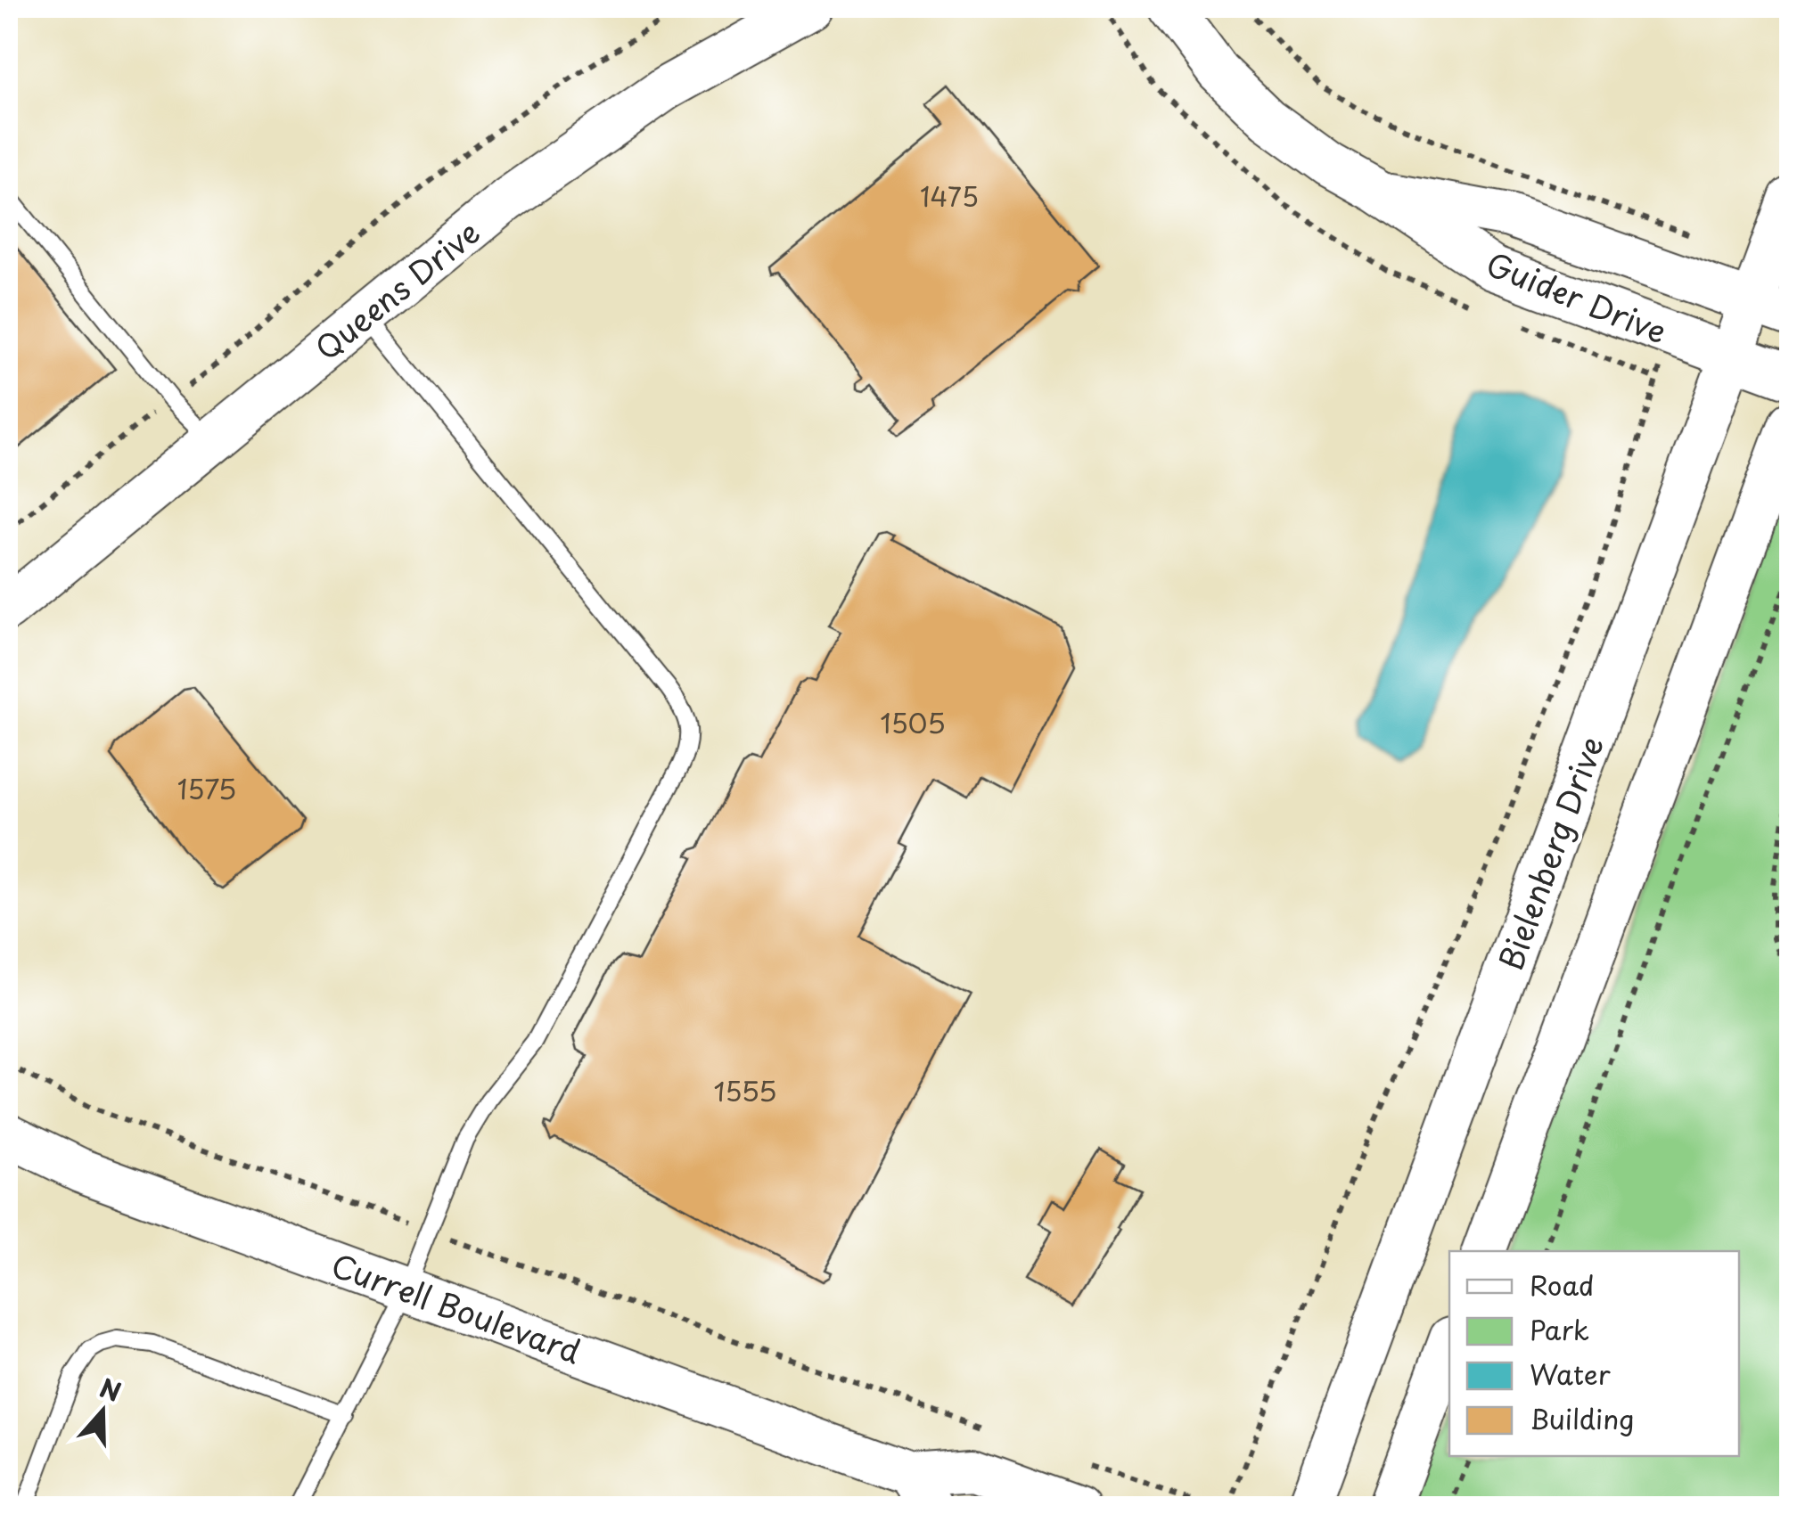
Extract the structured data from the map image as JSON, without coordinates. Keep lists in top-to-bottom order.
{
  "streets": {
    "street": [
      "Queens Drive",
      "Guider Drive",
      "Bielenberg Drive",
      "Currell Boulevard"
    ]
  },
  "crossings": [
    ["Guider Drive", "Bielenberg Drive"]
  ],
  "house_numbers": [
    "1475",
    "1505",
    "1575",
    "1555"
  ],
  "legend": [
    "Road",
    "Park",
    "Water",
    "Building"
  ],
  "north": "top"
}
